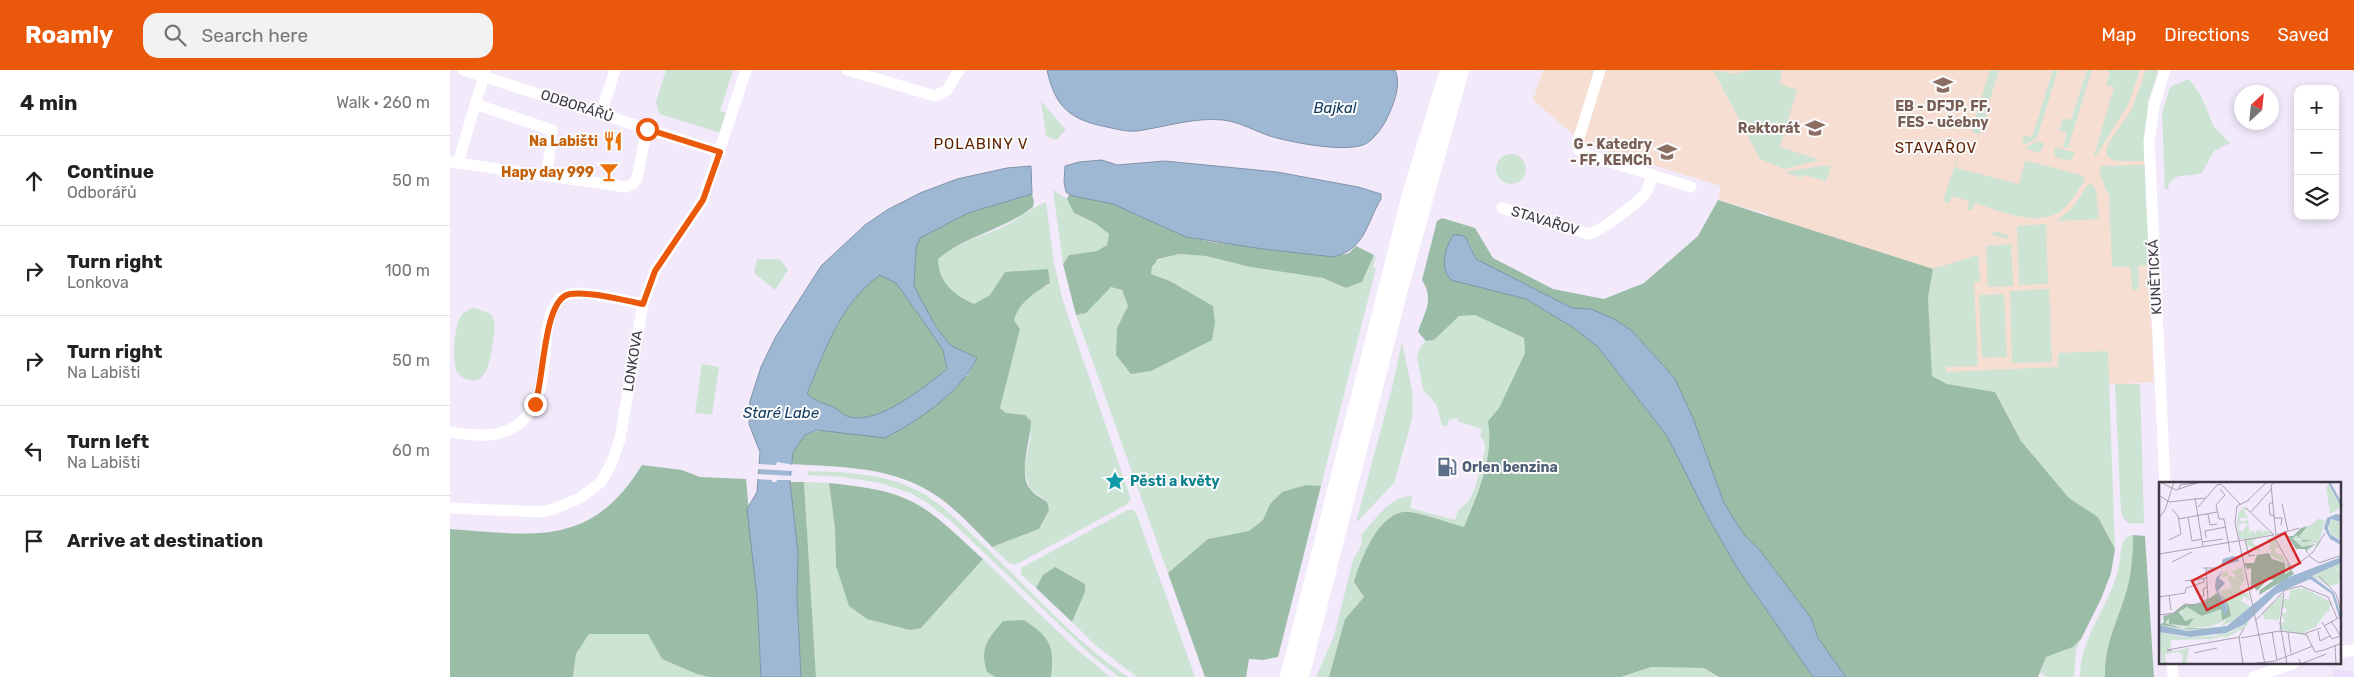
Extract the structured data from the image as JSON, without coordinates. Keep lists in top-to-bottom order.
{
  "streets": {
    "street": [
      "ODBORÁŘŮ",
      "STAVAŘOV",
      "KUNĚTICKÁ",
      "LONKOVA"
    ]
  },
  "crossings": [
    ["ODBORÁŘŮ", "LONKOVA"]
  ],
  "districts": ["POLABINY V", "STAVAŘOV"],
  "water": ["Bajkal", "Staré Labe"],
  "places": {
    "school or university": ["EB - DFJP, FF, FES - učebny", "Rektorát", "G - Katedry - FF, KEMCh"],
    "restaurant": ["Na Labišti"],
    "bar": ["Hapy day 999"],
    "fuel station": ["Orlen benzina"],
    "place": ["Pěsti a květy"]
  },
  "north": "top right",
  "page": {
    "header": "Roamly",
    "search": "Search here",
    "nav": ["Map", "Directions", "Saved"],
    "heading": ["4 min", "Walk · 260 m"],
    "map_buttons": ["+", "−"],
    "list": [
      ["Continue", "Odborářů", "50 m"],
      ["Turn right", "Lonkova", "100 m"],
      ["Turn right", "Na Labišti", "50 m"],
      ["Turn left", "Na Labišti", "60 m"],
      "Arrive at destination"
    ]
  }
}
